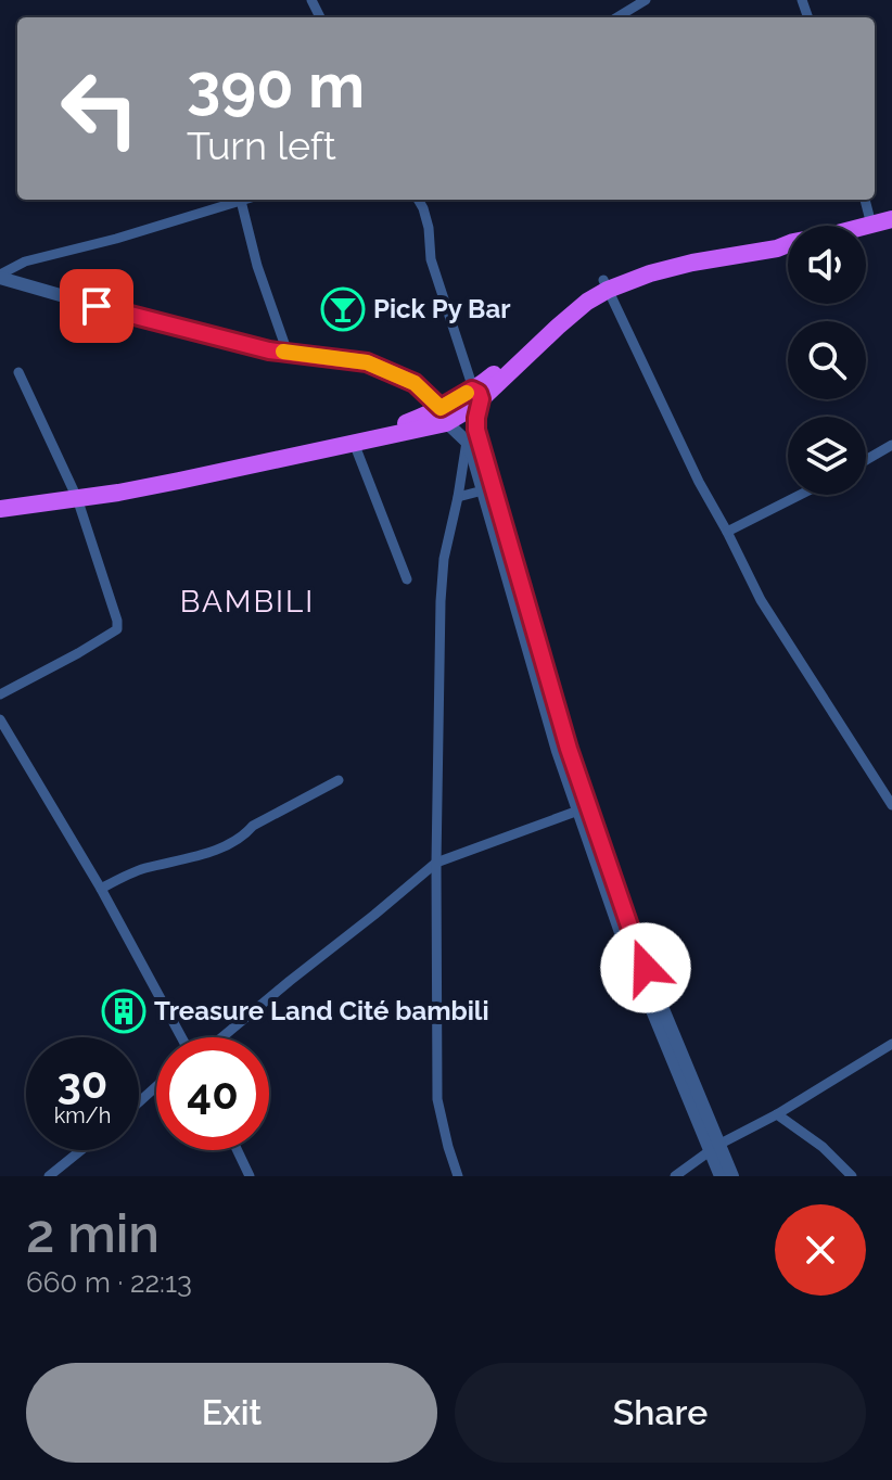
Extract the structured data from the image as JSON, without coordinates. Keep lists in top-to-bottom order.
{
  "districts": ["BAMBILI"],
  "places": {
    "bar": ["Pick Py Bar"],
    "building": ["Treasure Land Cité bambili"]
  },
  "page": {
    "turn": ["390 m", "Turn left"],
    "speed": "30 km/h",
    "limit": "40",
    "heading": ["2 min", "660 m · 22:13"],
    "buttons": ["Exit", "Share"]
  }
}
